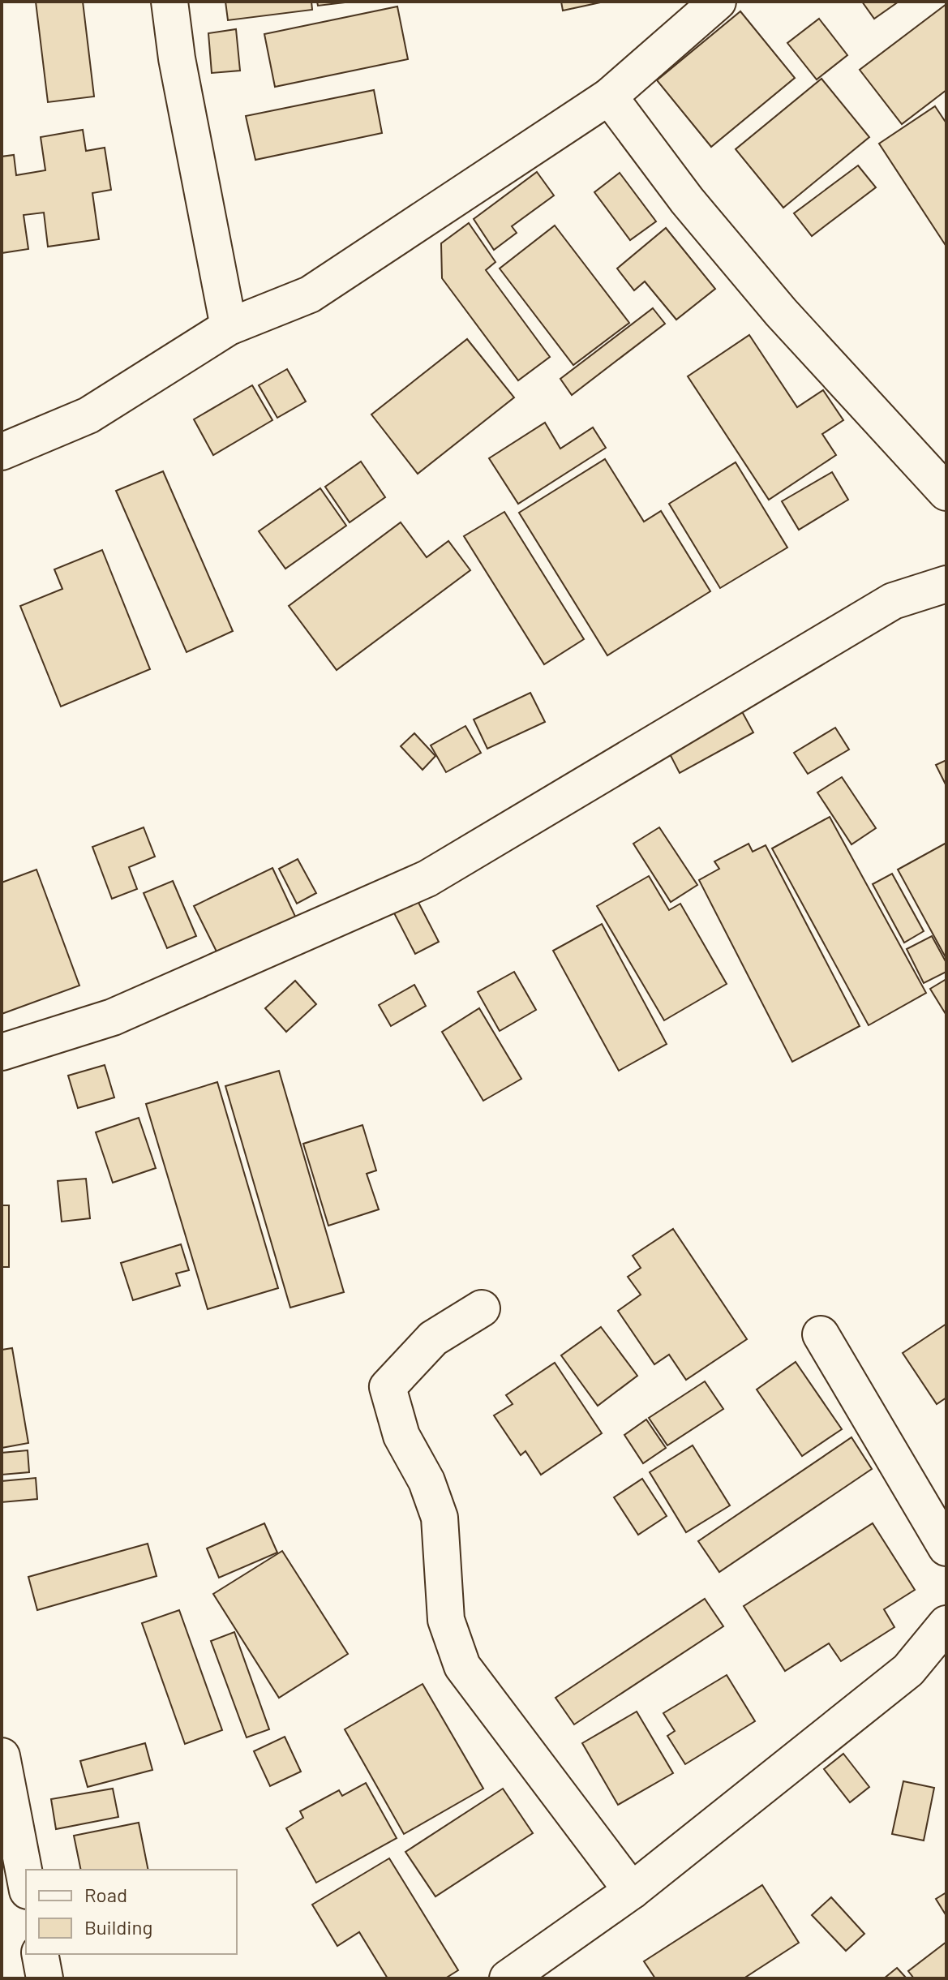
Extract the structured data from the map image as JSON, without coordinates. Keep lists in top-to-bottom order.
{
  "legend": ["Road", "Building"]
}
